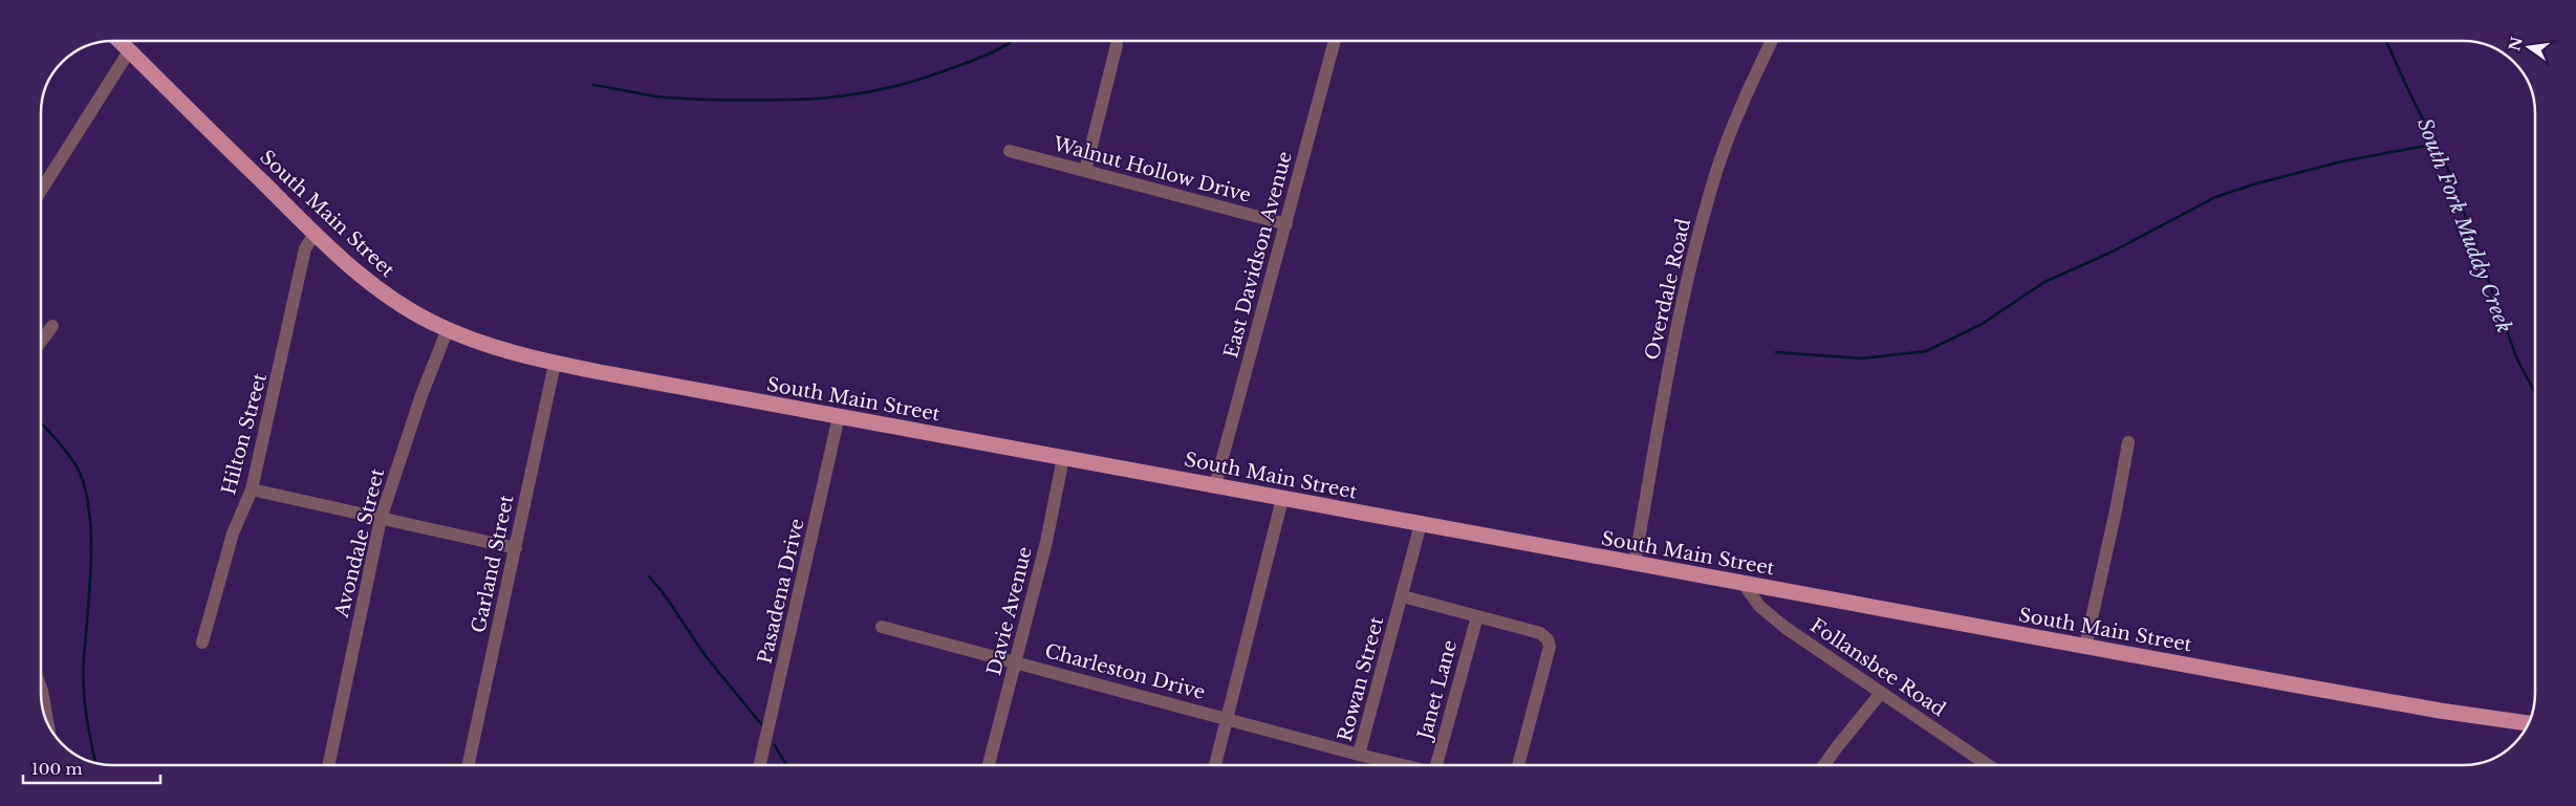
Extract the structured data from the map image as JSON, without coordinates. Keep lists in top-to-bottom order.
{
  "streets": {
    "main road": ["South Main Street"],
    "street": [
      "Walnut Hollow Drive",
      "East Davidson Avenue",
      "Overdale Road",
      "Hilton Street",
      "Avondale Street",
      "Garland Street",
      "Pasadena Drive",
      "Davie Avenue",
      "Follansbee Road",
      "Charleston Drive",
      "Rowan Street",
      "Janet Lane"
    ]
  },
  "crossings": [
    ["Walnut Hollow Drive", "East Davidson Avenue"],
    ["South Main Street", "East Davidson Avenue"],
    ["South Main Street", "Overdale Road"],
    ["South Main Street", "Hilton Street"],
    ["South Main Street", "Avondale Street"],
    ["South Main Street", "Garland Street"],
    ["South Main Street", "Pasadena Drive"],
    ["South Main Street", "Davie Avenue"],
    ["South Main Street", "Follansbee Road"],
    ["South Main Street", "Rowan Street"],
    ["Davie Avenue", "Charleston Drive"],
    ["Charleston Drive", "Rowan Street"]
  ],
  "water": ["South Fork Muddy Creek"],
  "scale_bar": "100 m",
  "north": "left"
}
